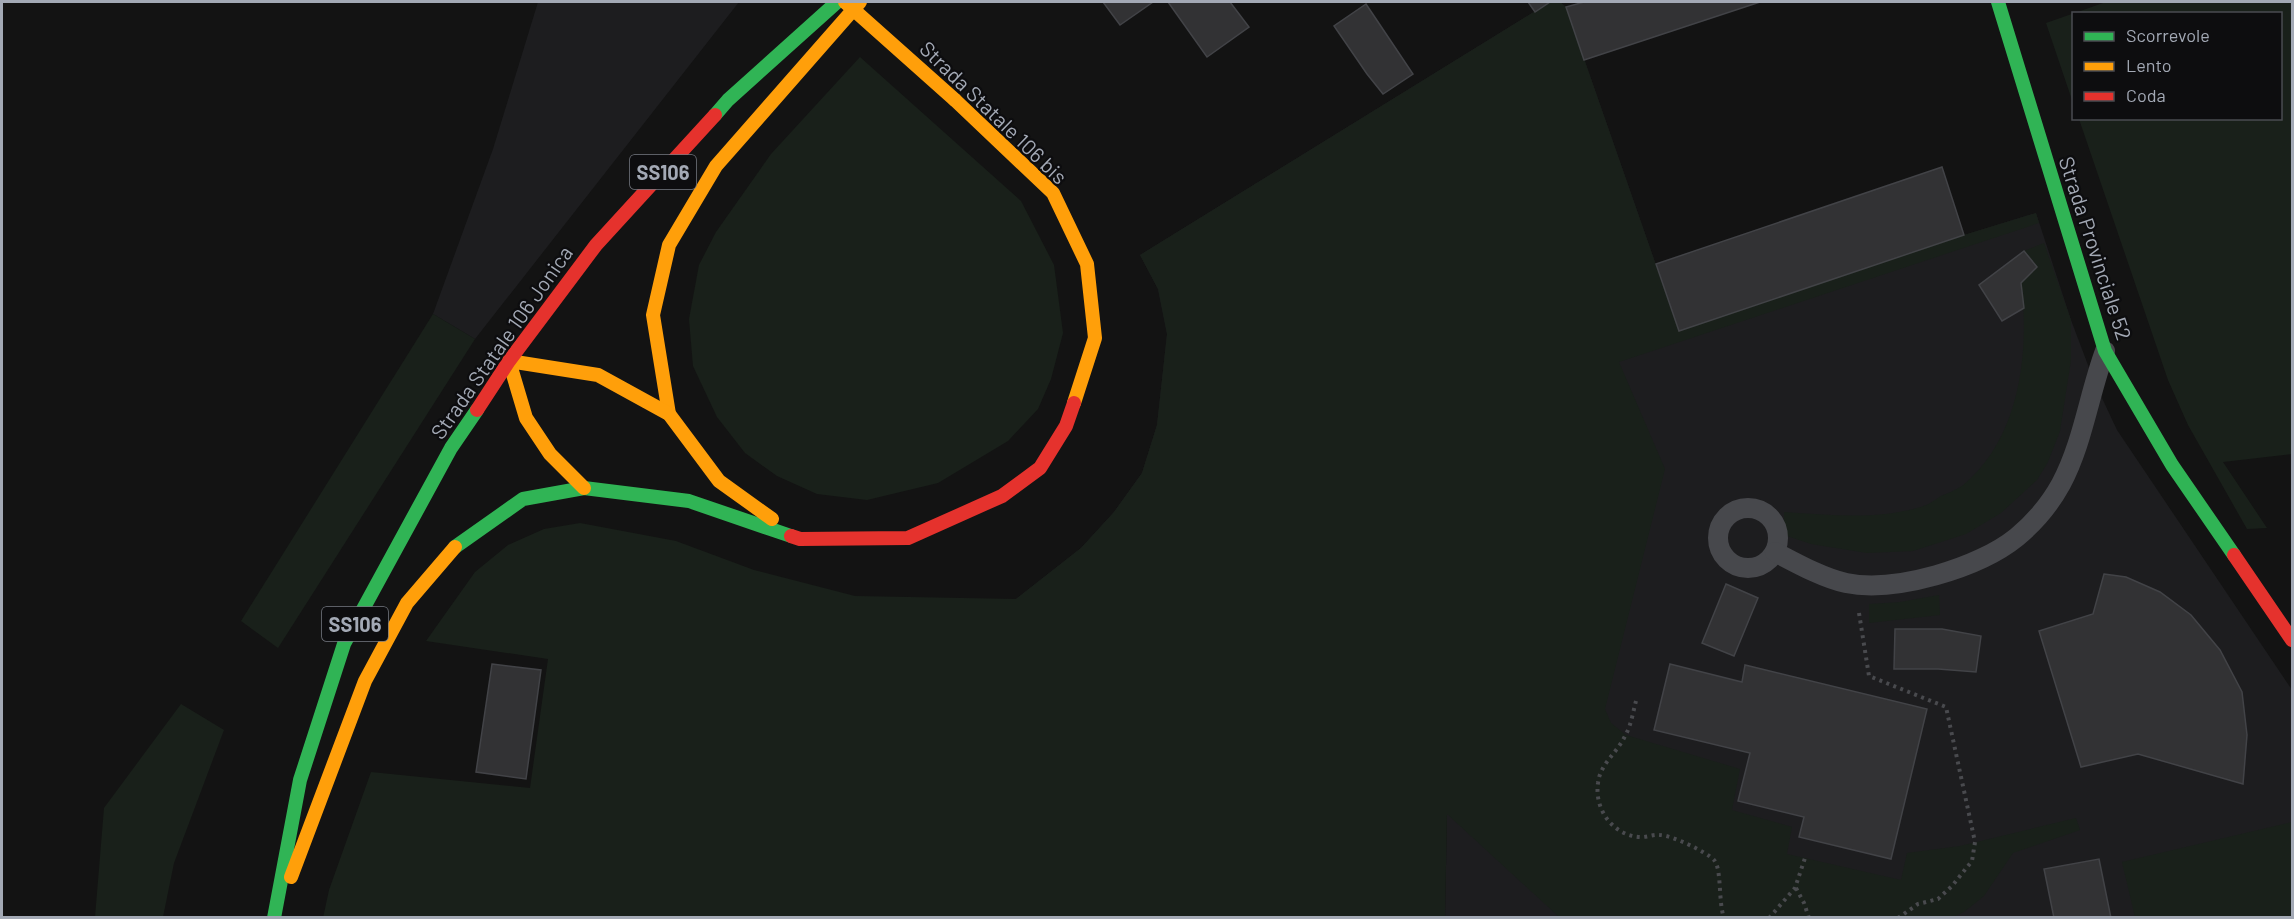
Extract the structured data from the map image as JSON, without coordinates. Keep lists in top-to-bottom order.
{
  "streets": {
    "main road": [
      "Strada Statale 106 bis",
      "SS106",
      "Strada Provinciale 52",
      "Strada Statale 106 Jonica"
    ]
  },
  "crossings": [
    ["Strada Statale 106 bis", "Strada Statale 106 Jonica"]
  ],
  "legend": ["Scorrevole", "Lento", "Coda"]
}
